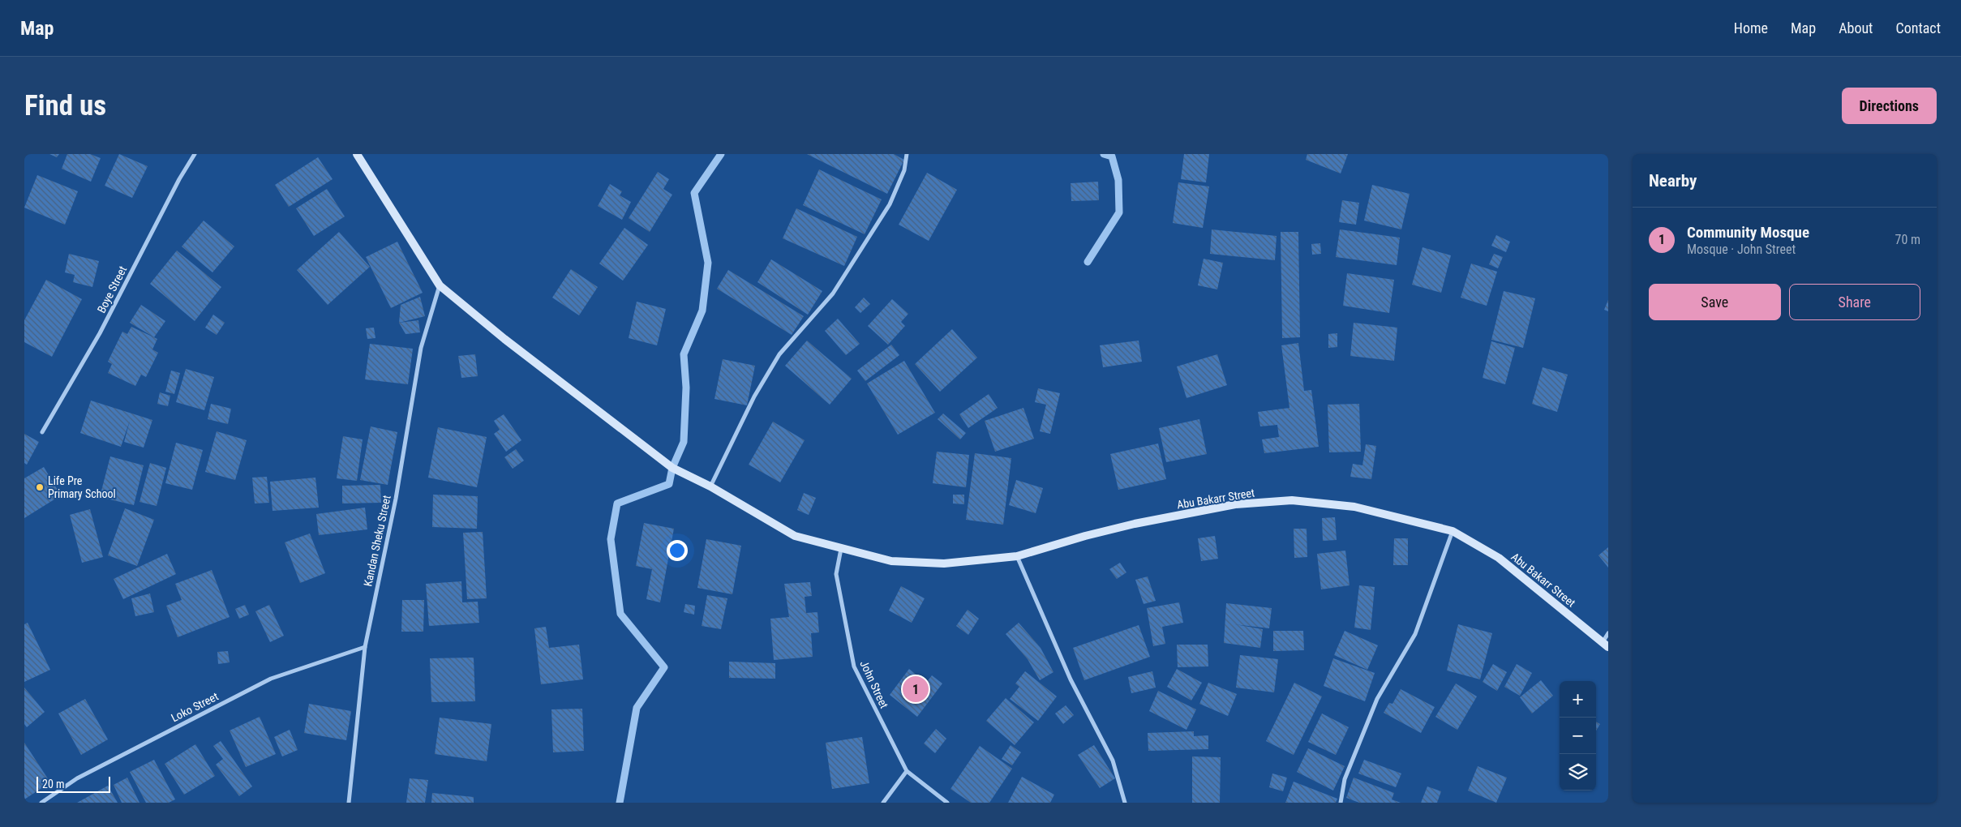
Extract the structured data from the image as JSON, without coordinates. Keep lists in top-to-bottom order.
{
  "streets": {
    "street": [
      "Boye Street",
      "Abu Bakarr Street",
      "Kandan Sheku Street",
      "John Street",
      "Loko Street"
    ]
  },
  "crossings": [
    ["Abu Bakarr Street", "Kandan Sheku Street"],
    ["Abu Bakarr Street", "John Street"],
    ["Kandan Sheku Street", "Loko Street"]
  ],
  "places": ["Life Pre Primary School"],
  "scale_bar": "20 m",
  "page": {
    "header": "Map",
    "nav": [
      "Home",
      "Map",
      "About",
      "Contact"
    ],
    "buttons": [
      "Directions",
      ["Save", "Share"]
    ],
    "title": "Find us",
    "heading": "Nearby",
    "list": [
      {
        "mark": "1",
        "name": "Community Mosque",
        "note": "Mosque · John Street",
        "value": "70 m"
      }
    ],
    "pins": "1",
    "map_buttons": ["+", "−"],
    "scale": "20 m"
  }
}
